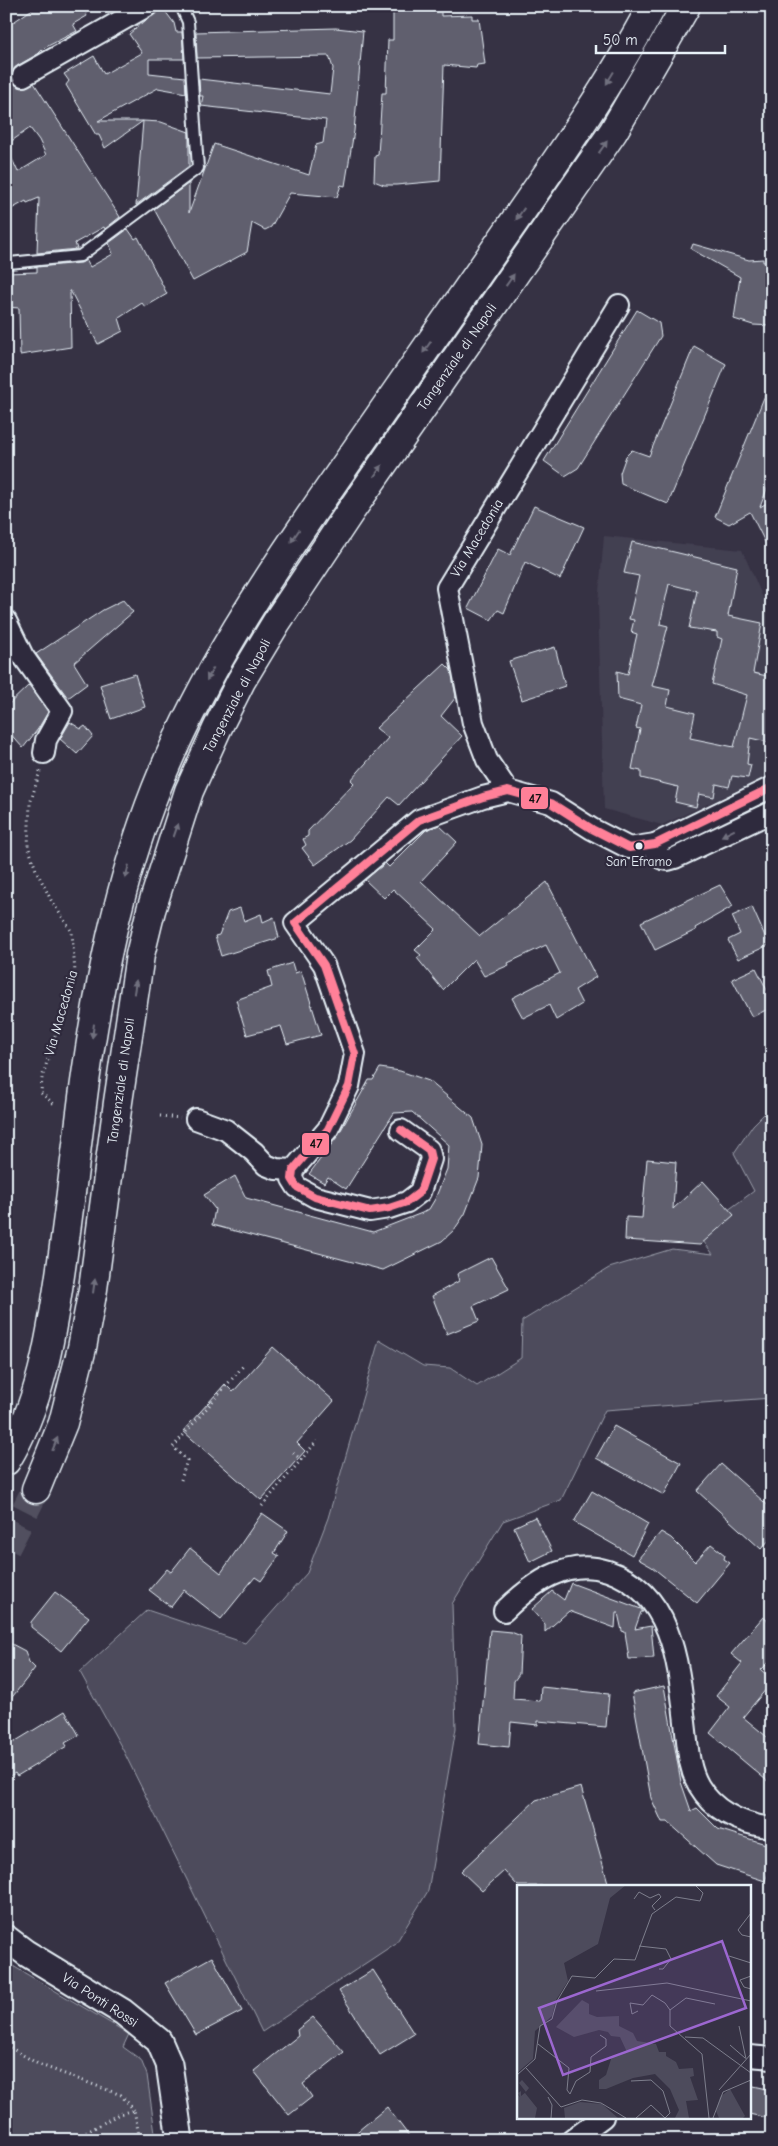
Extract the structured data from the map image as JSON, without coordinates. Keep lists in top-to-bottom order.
{
  "streets": {
    "highway": ["Tangenziale di Napoli"],
    "street": ["Via Macedonia", "Via Ponti Rossi"]
  },
  "places": ["San Eframo"],
  "lines": ["transit line 47"],
  "scale_bar": "50 m"
}
